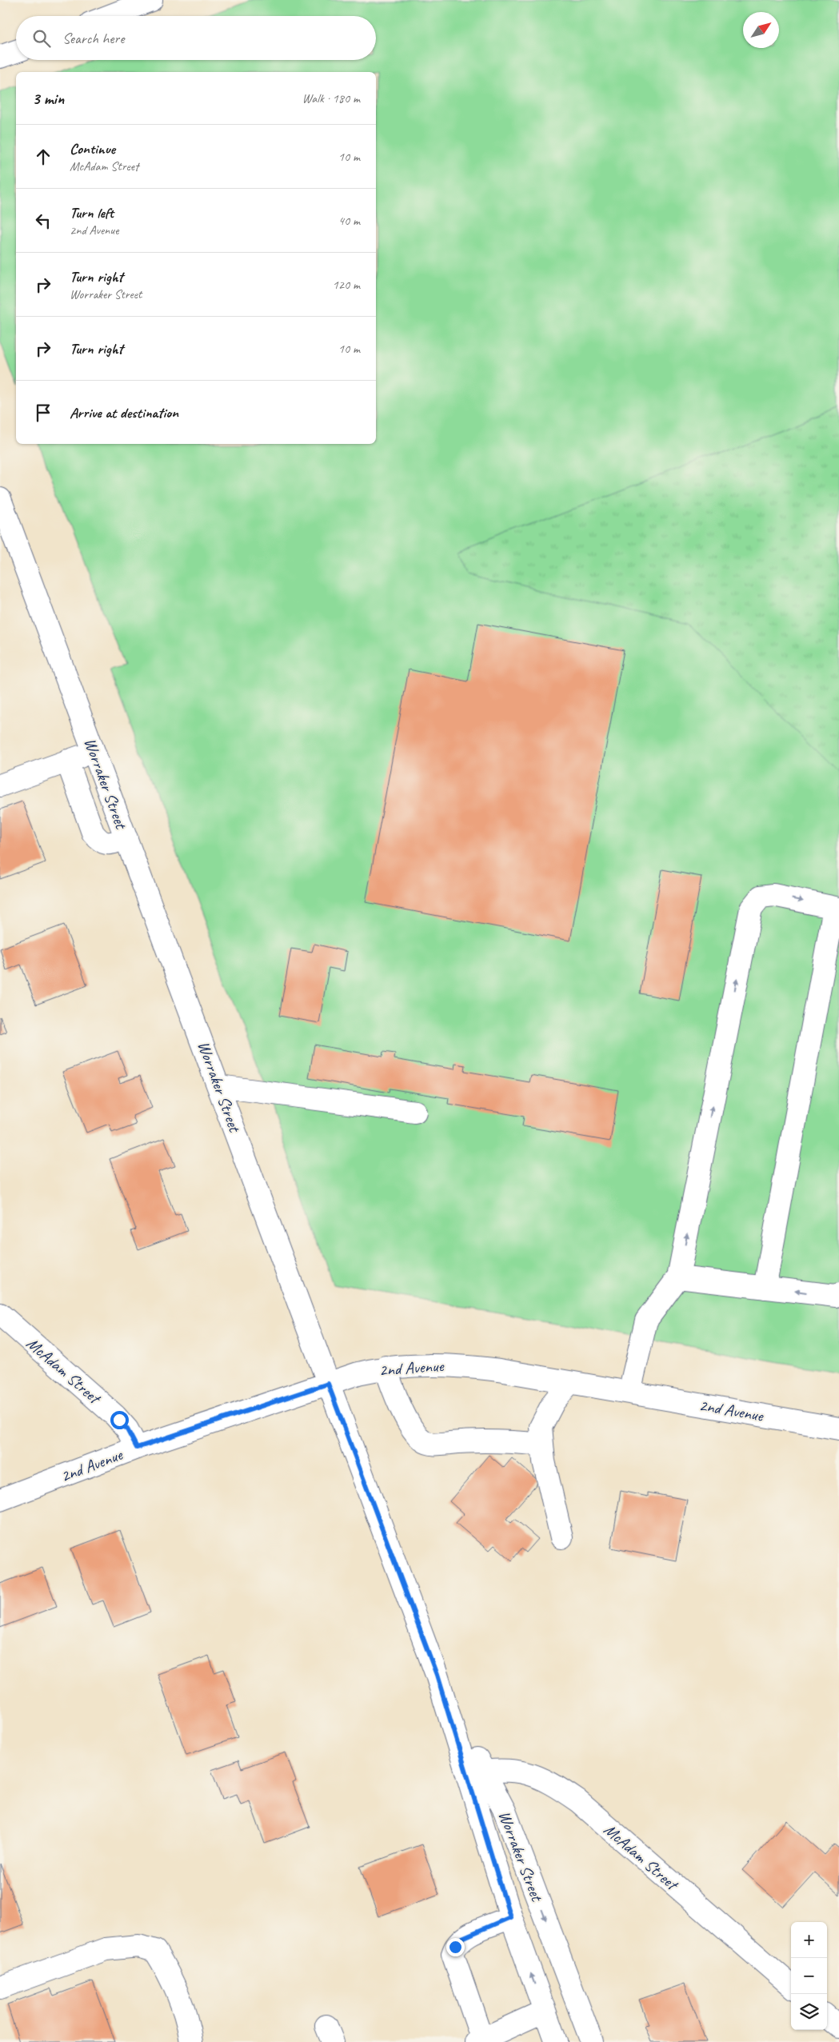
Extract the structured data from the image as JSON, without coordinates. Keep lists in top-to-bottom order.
{
  "streets": {
    "street": ["Worraker Street", "2nd Avenue", "McAdam Street"]
  },
  "crossings": [
    ["Worraker Street", "2nd Avenue"],
    ["Worraker Street", "McAdam Street"],
    ["2nd Avenue", "McAdam Street"]
  ],
  "north": "top right",
  "page": {
    "search": "Search here",
    "heading": ["3 min", "Walk · 180 m"],
    "list": [
      ["Continue", "McAdam Street", "10 m"],
      ["Turn left", "2nd Avenue", "40 m"],
      ["Turn right", "Worraker Street", "120 m"],
      ["Turn right", "10 m"],
      "Arrive at destination"
    ],
    "map_buttons": ["+", "−"]
  }
}
